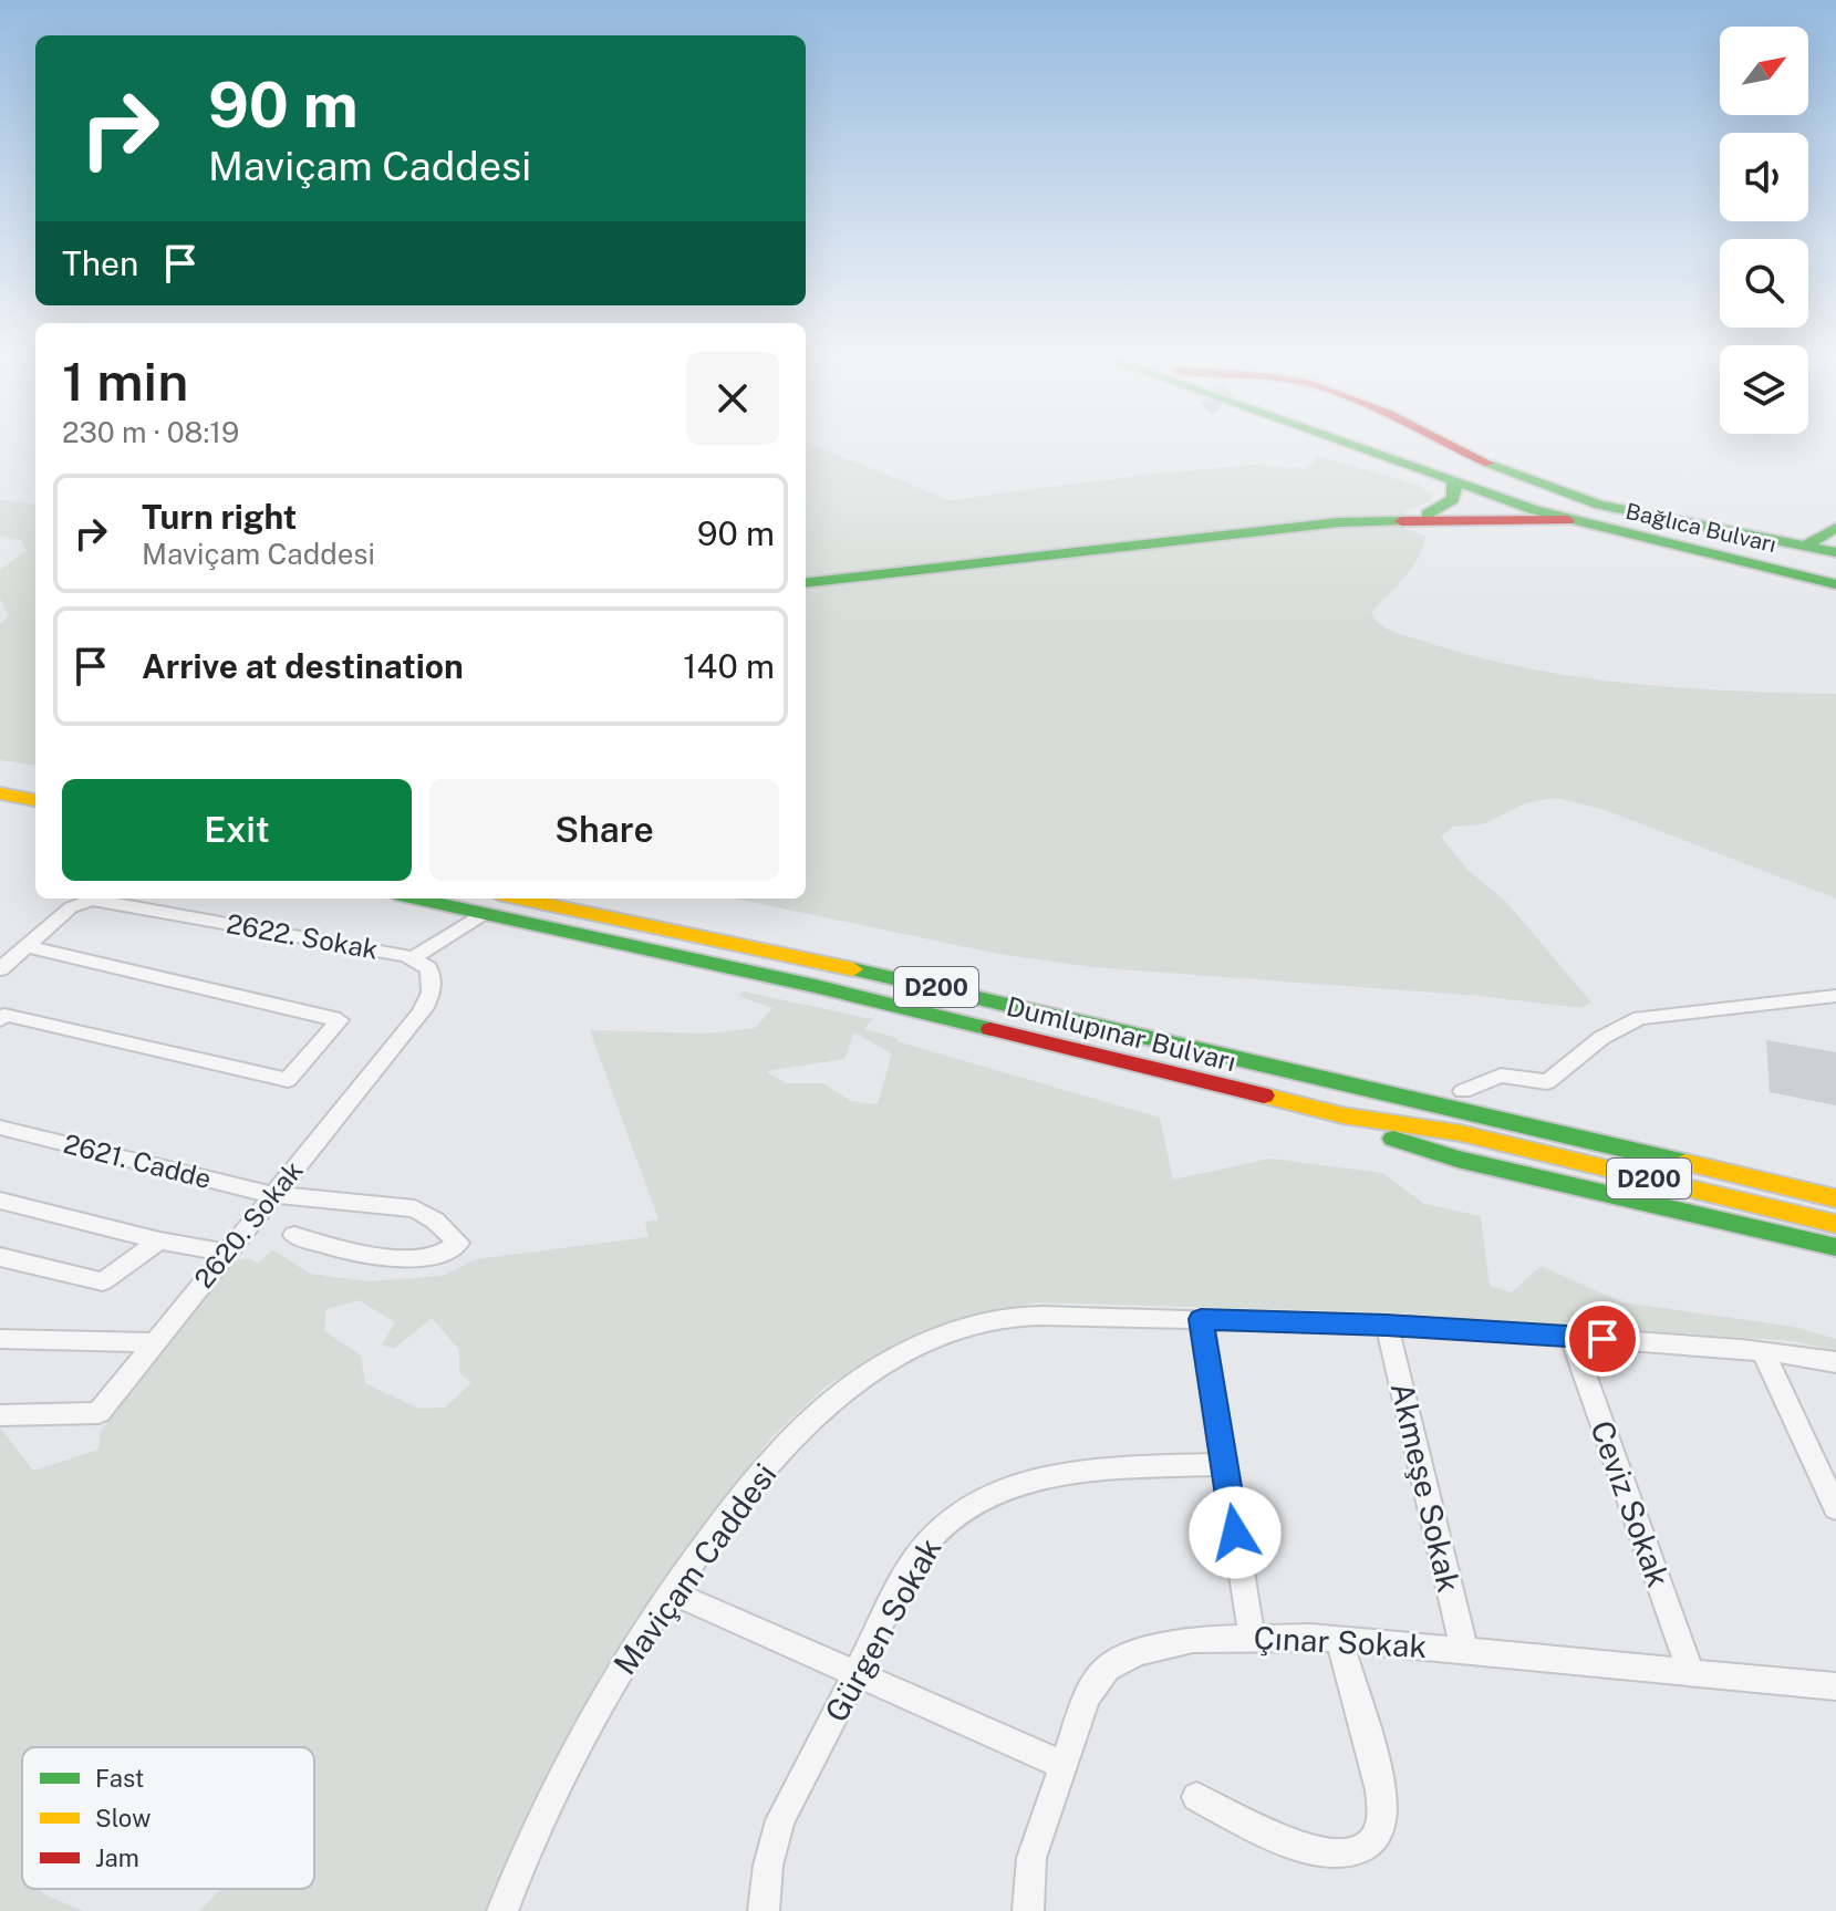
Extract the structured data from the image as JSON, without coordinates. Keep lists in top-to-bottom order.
{
  "streets": {
    "main road": ["Bağlıca Bulvarı", "D200", "Dumlupınar Bulvarı"],
    "street": [
      "2622. Sokak",
      "2621. Cadde",
      "2620. Sokak",
      "Akmeşe Sokak",
      "Ceviz Sokak",
      "Maviçam Caddesi",
      "Gürgen Sokak",
      "Çınar Sokak"
    ]
  },
  "crossings": [
    ["2622. Sokak", "2620. Sokak"],
    ["2621. Cadde", "2620. Sokak"],
    ["Akmeşe Sokak", "Maviçam Caddesi"],
    ["Akmeşe Sokak", "Çınar Sokak"],
    ["Ceviz Sokak", "Maviçam Caddesi"],
    ["Ceviz Sokak", "Çınar Sokak"]
  ],
  "legend": ["Fast", "Slow", "Jam"],
  "north": "top right",
  "page": {
    "turn": ["90 m", "Maviçam Caddesi"],
    "then": "Then",
    "heading": ["1 min", "230 m · 08:19"],
    "list": [
      {
        "name": "Turn right",
        "note": "Maviçam Caddesi",
        "value": "90 m"
      },
      {
        "name": "Arrive at destination",
        "value": "140 m"
      }
    ],
    "buttons": ["Exit", "Share"]
  }
}
